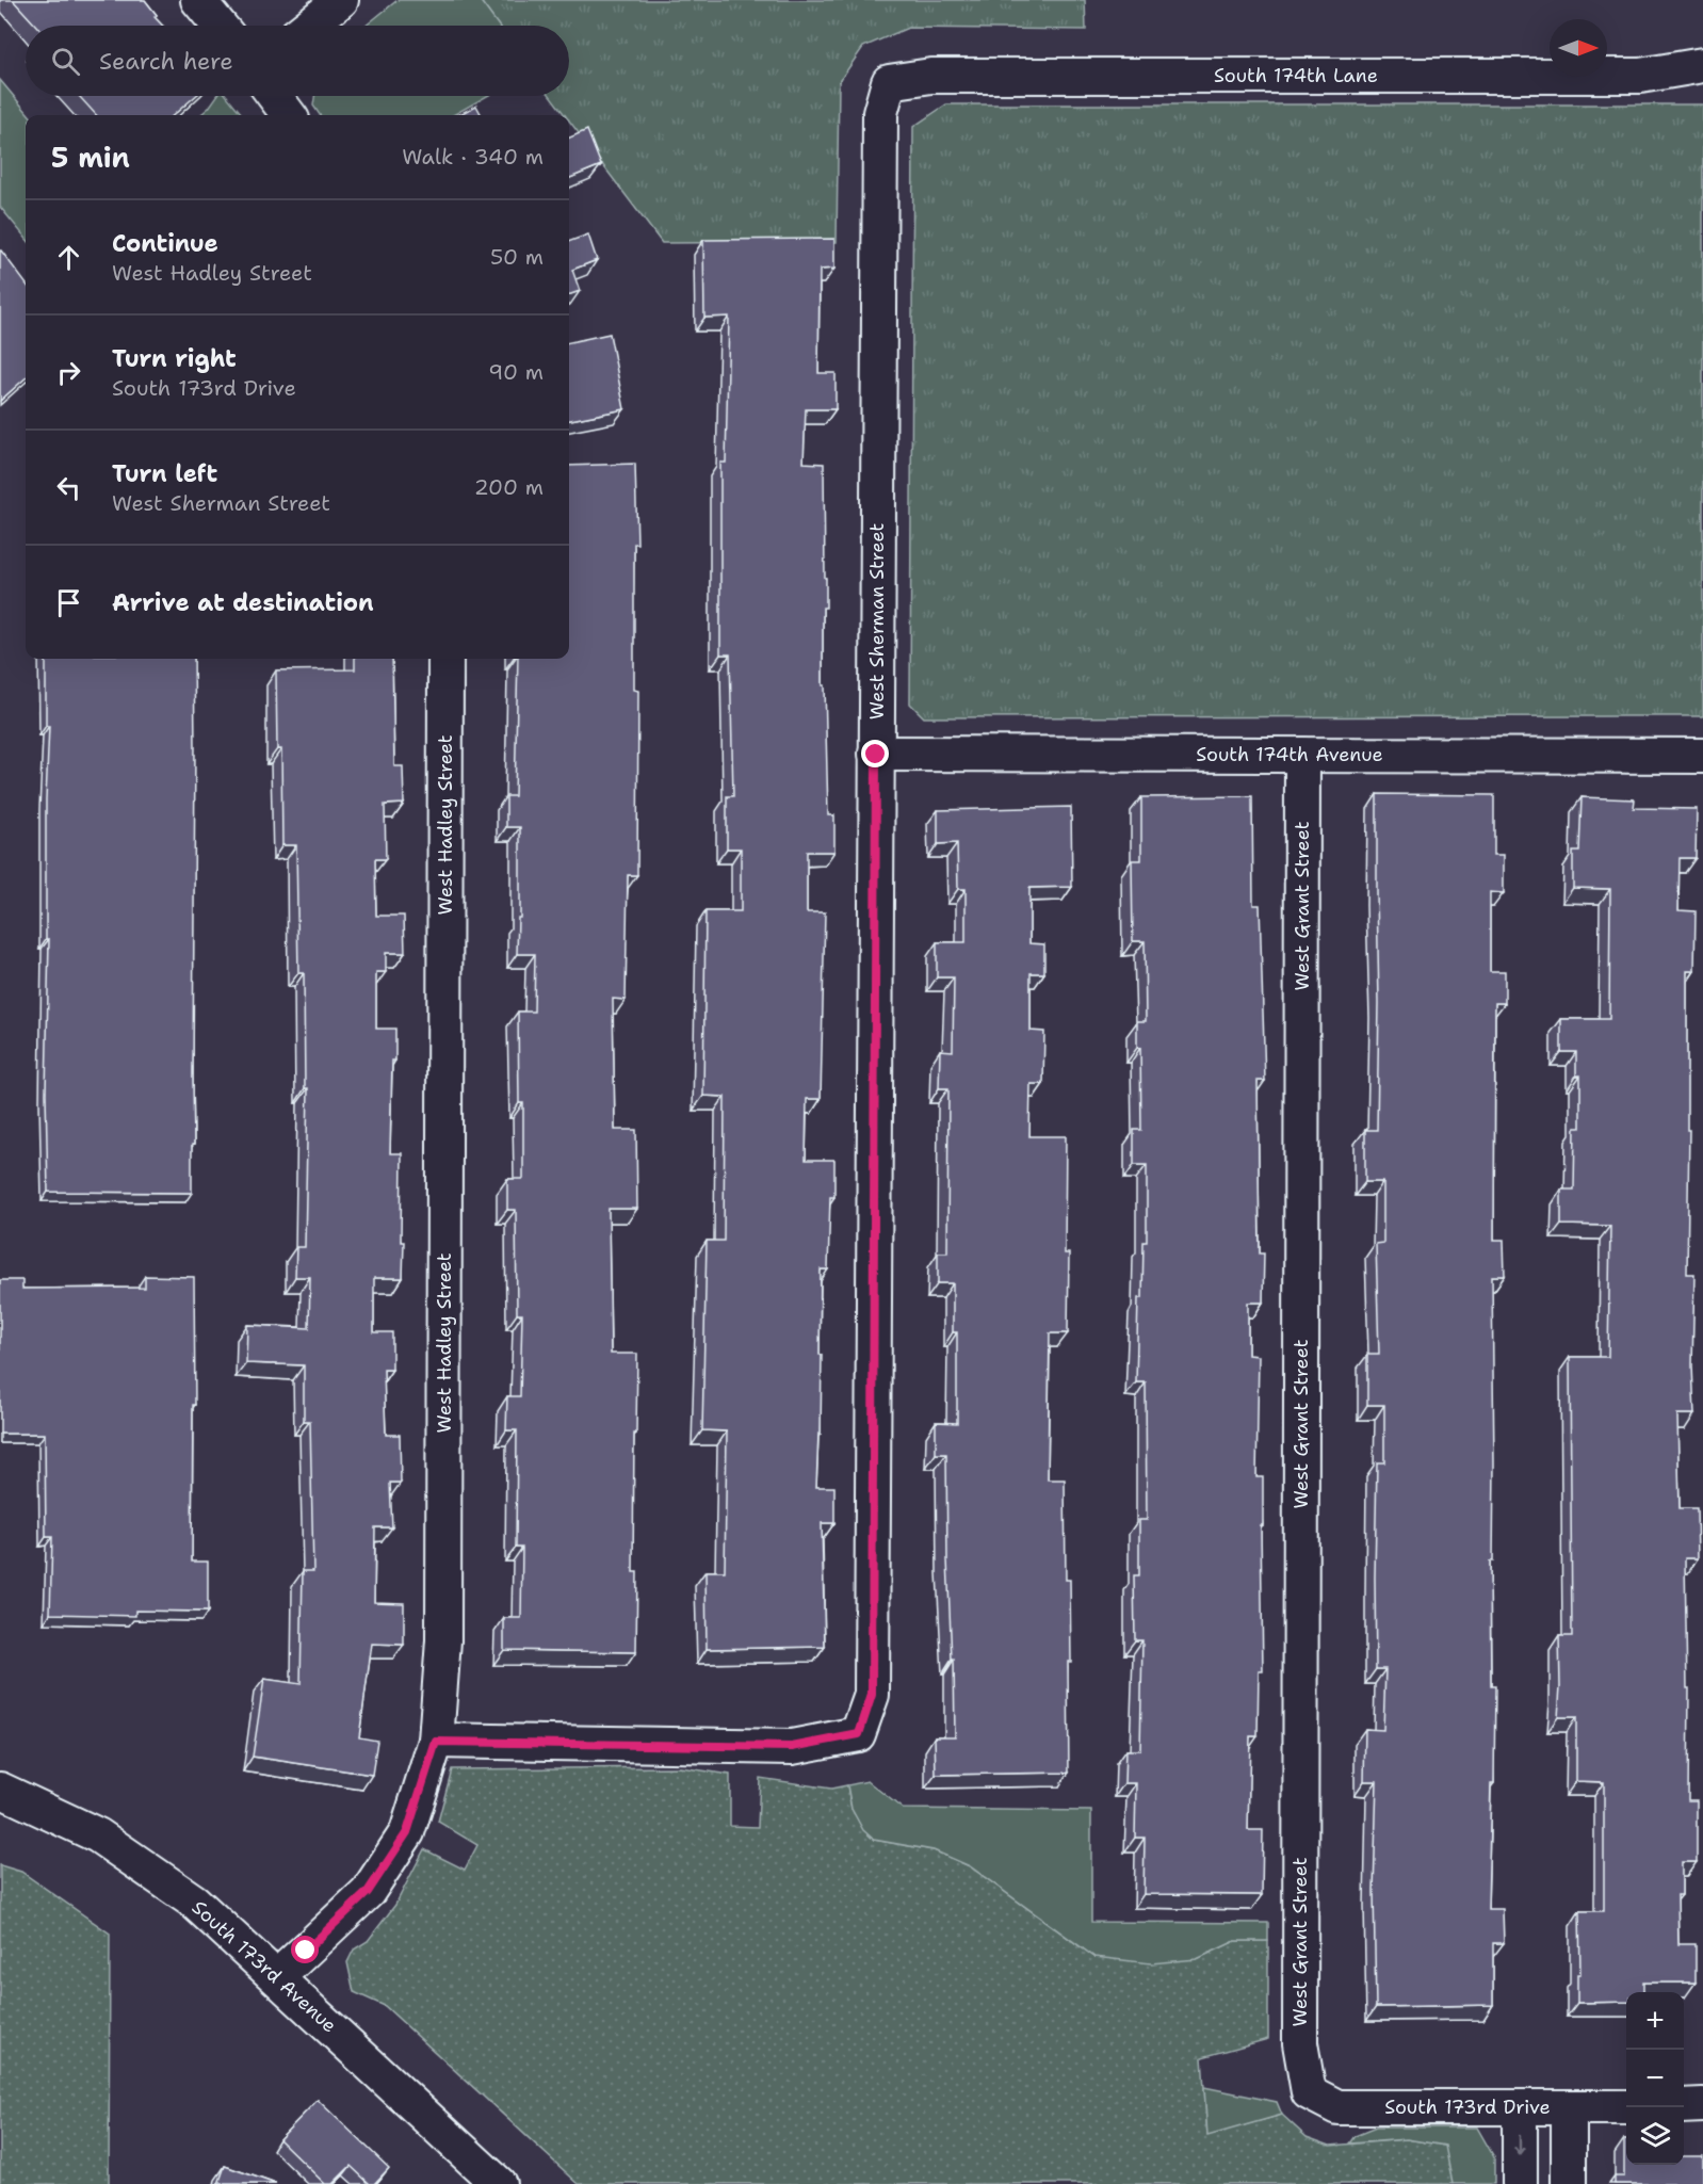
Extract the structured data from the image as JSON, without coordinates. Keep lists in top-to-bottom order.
{
  "streets": {
    "street": [
      "South 174th Lane",
      "West Sherman Street",
      "South 174th Avenue",
      "West Hadley Street",
      "West Grant Street",
      "South 173rd Avenue",
      "South 173rd Drive"
    ]
  },
  "crossings": [
    ["South 174th Lane", "West Sherman Street"],
    ["West Sherman Street", "South 174th Avenue"],
    ["West Sherman Street", "West Hadley Street"],
    ["South 174th Avenue", "West Grant Street"],
    ["West Hadley Street", "South 173rd Avenue"],
    ["West Grant Street", "South 173rd Drive"]
  ],
  "north": "right",
  "page": {
    "search": "Search here",
    "heading": ["5 min", "Walk · 340 m"],
    "list": [
      ["Continue", "West Hadley Street", "50 m"],
      ["Turn right", "South 173rd Drive", "90 m"],
      ["Turn left", "West Sherman Street", "200 m"],
      "Arrive at destination"
    ],
    "map_buttons": ["+", "−"]
  }
}
